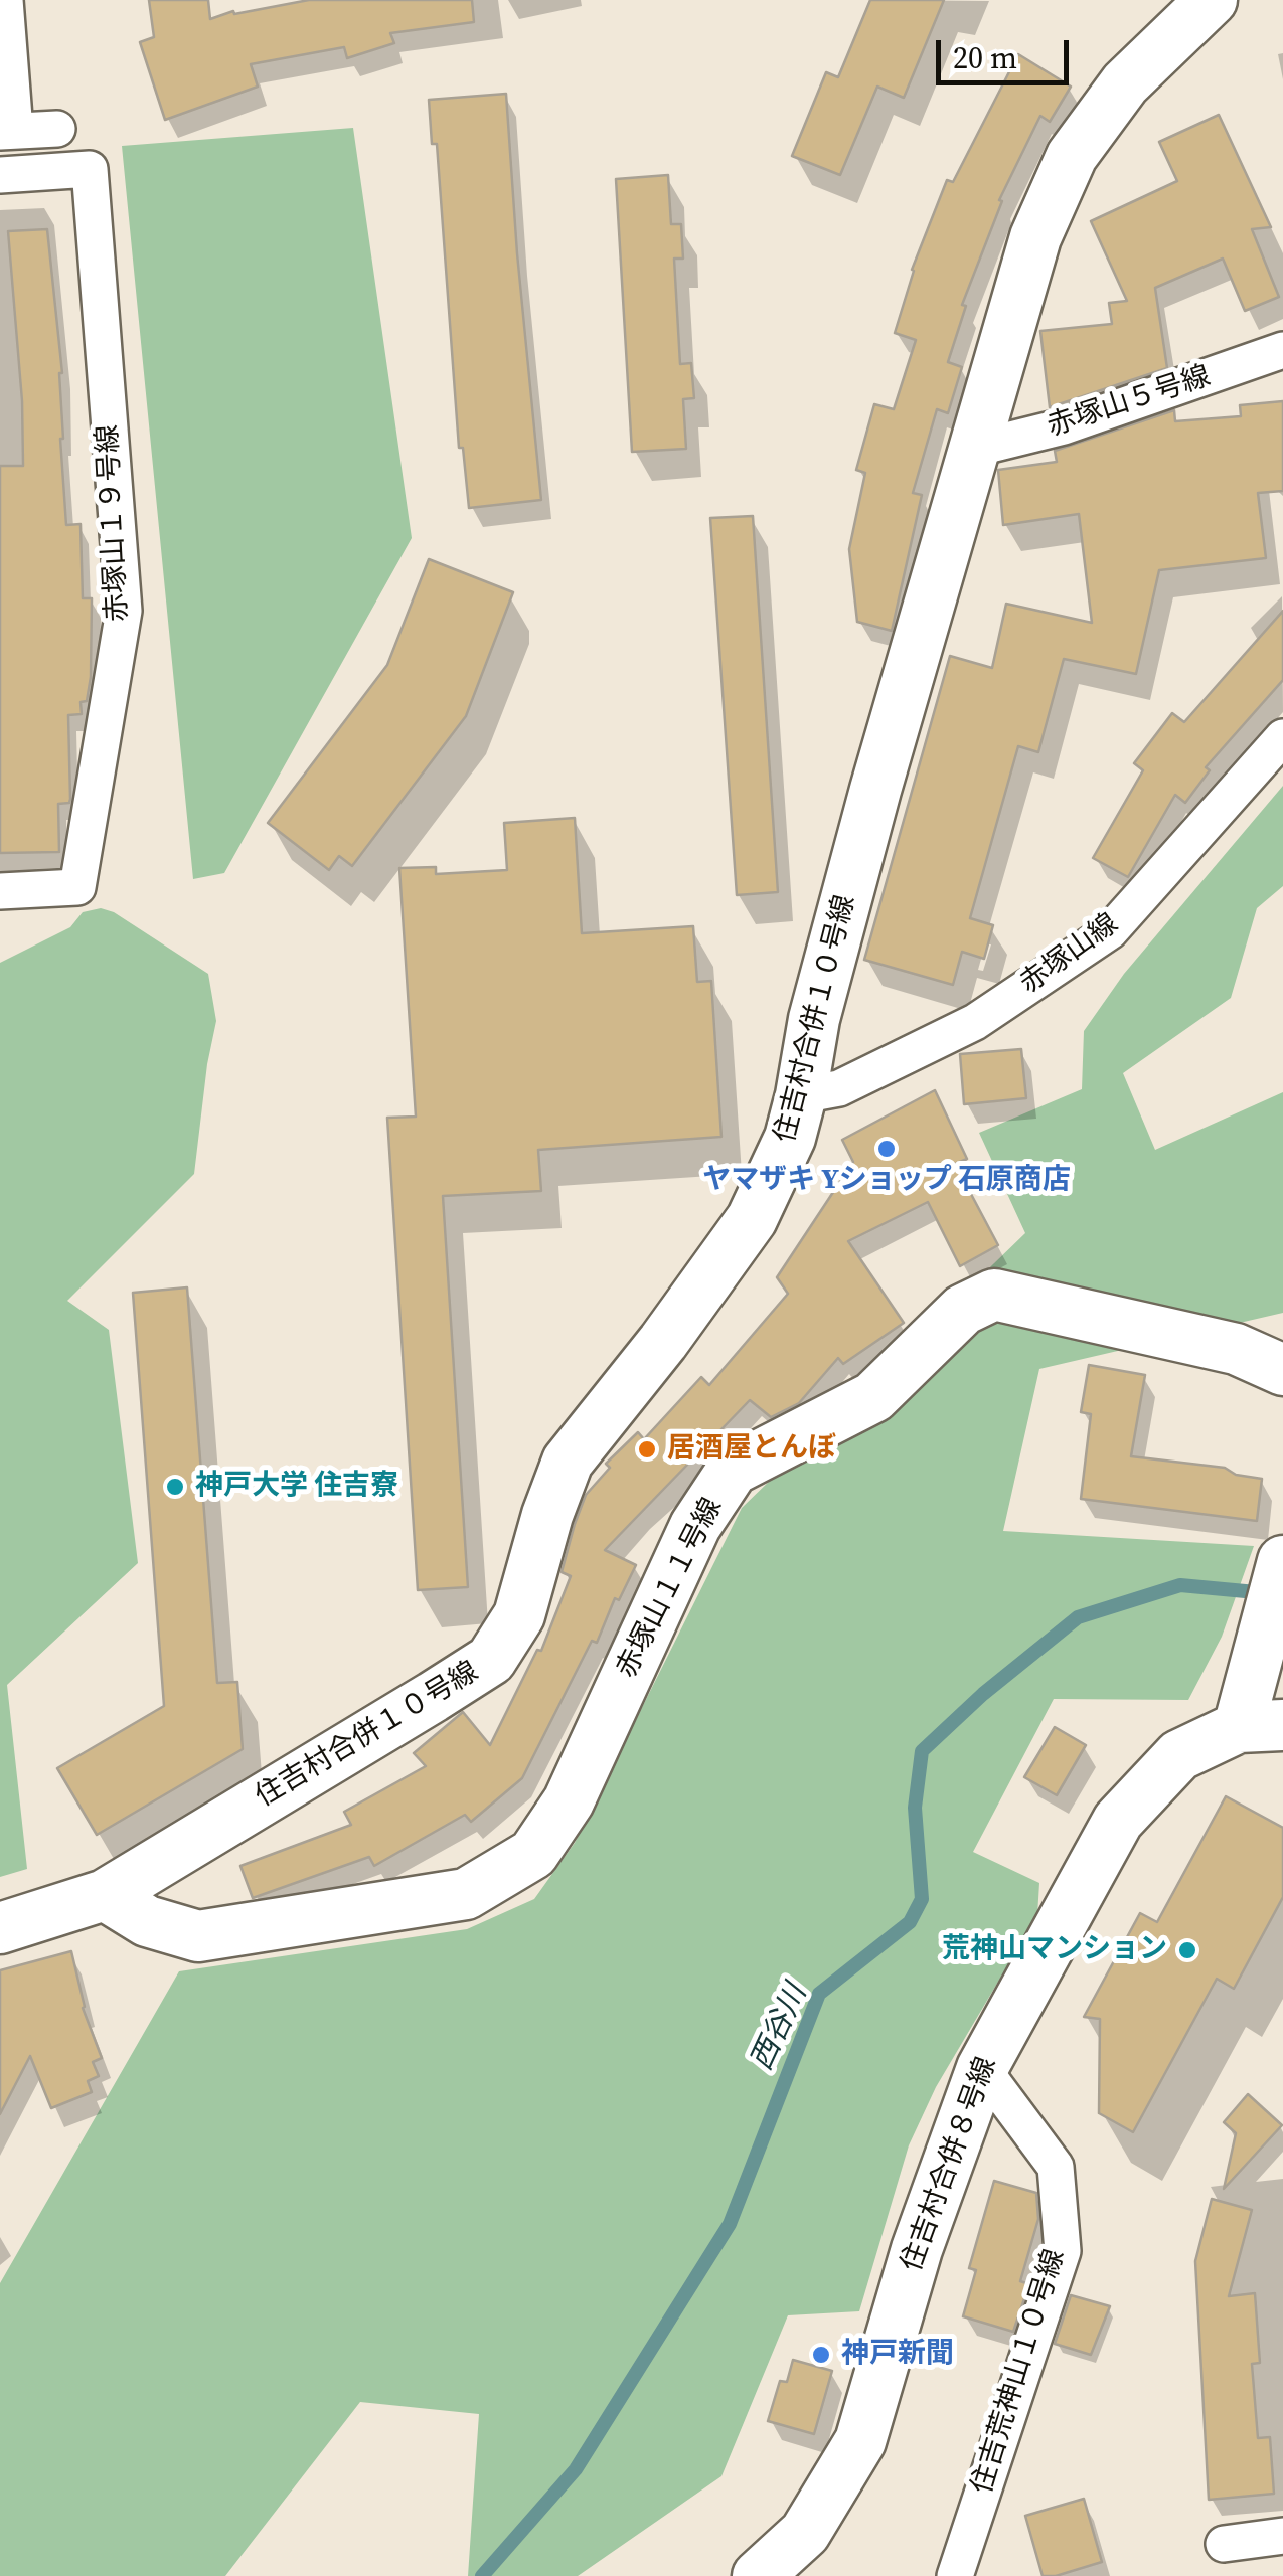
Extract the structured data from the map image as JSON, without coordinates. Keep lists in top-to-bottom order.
{
  "streets": {
    "street": [
      "赤塚山５号線",
      "赤塚山１９号線",
      "赤塚山線",
      "住吉村合併１０号線",
      "赤塚山１１号線",
      "住吉村合併８号線",
      "住吉荒神山１０号線"
    ]
  },
  "crossings": [
    ["赤塚山５号線", "住吉村合併１０号線"],
    ["赤塚山線", "住吉村合併１０号線"],
    ["住吉村合併１０号線", "赤塚山１１号線"],
    ["住吉村合併８号線", "住吉荒神山１０号線"]
  ],
  "water": ["西谷川"],
  "places": [
    "ヤマザキ Yショップ 石原商店",
    "居酒屋とんぼ",
    "神戸大学 住吉寮",
    "荒神山マンション",
    "神戸新聞"
  ],
  "scale_bar": "20 m"
}
